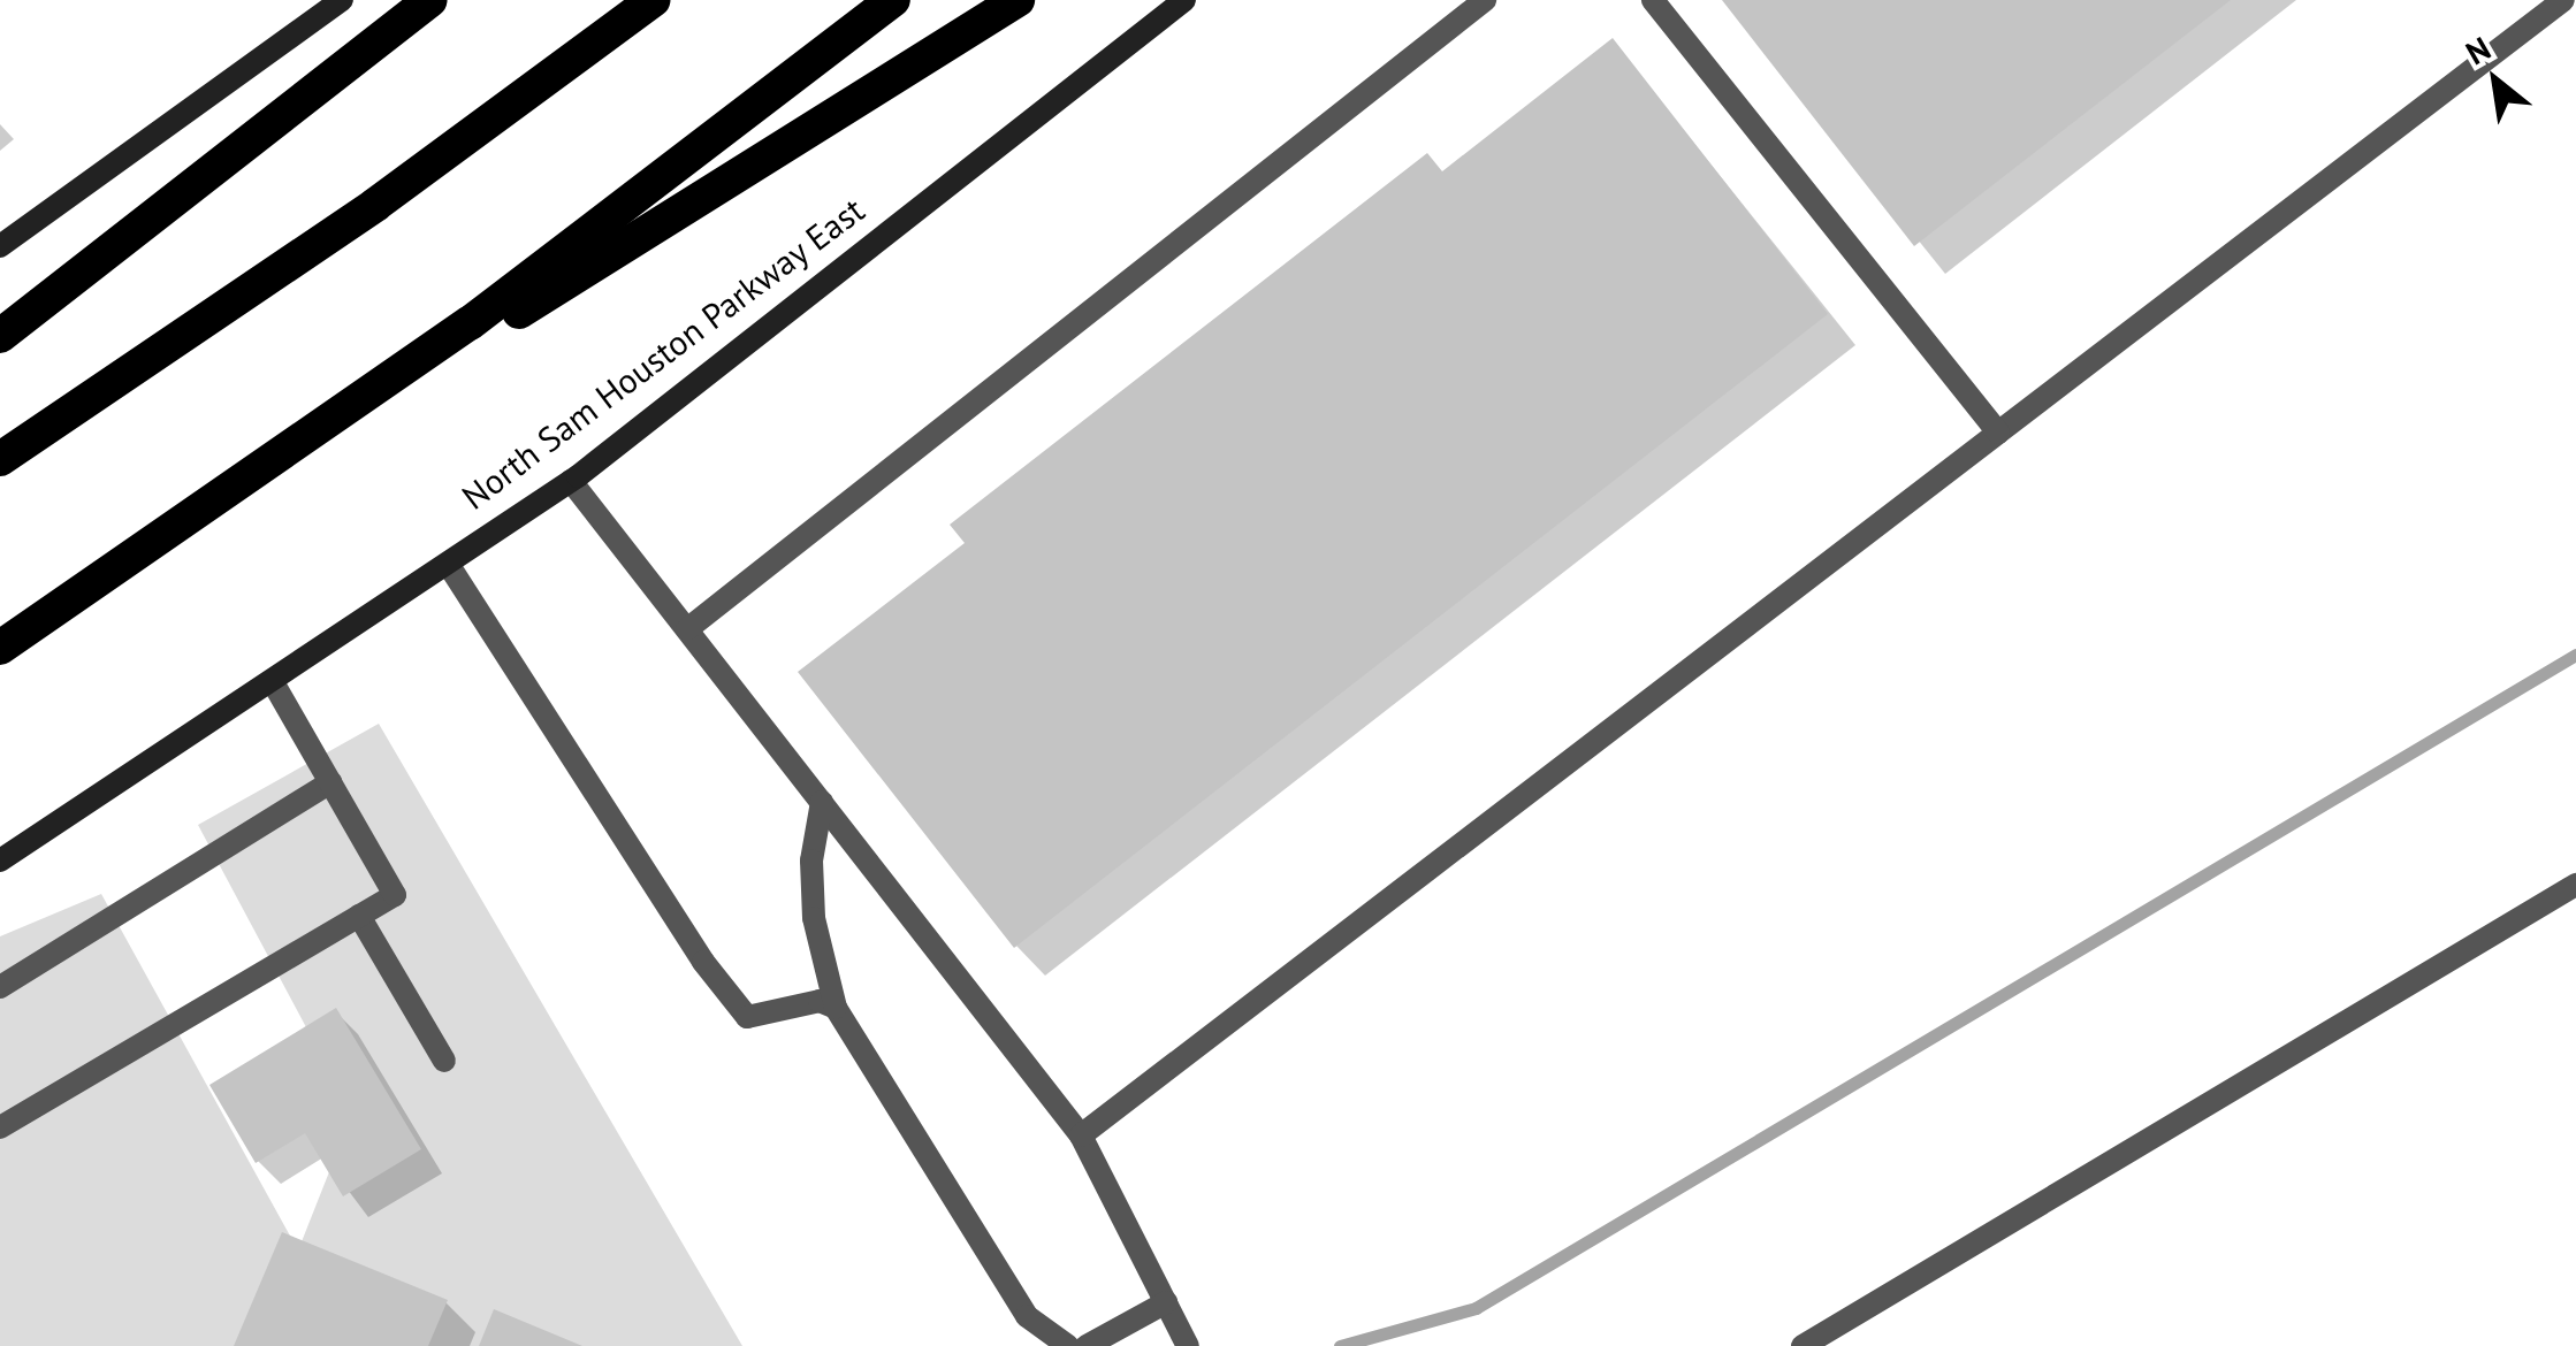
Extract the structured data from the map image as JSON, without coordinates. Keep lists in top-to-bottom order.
{
  "streets": {
    "main road": ["North Sam Houston Parkway East"]
  },
  "north": "top left"
}
